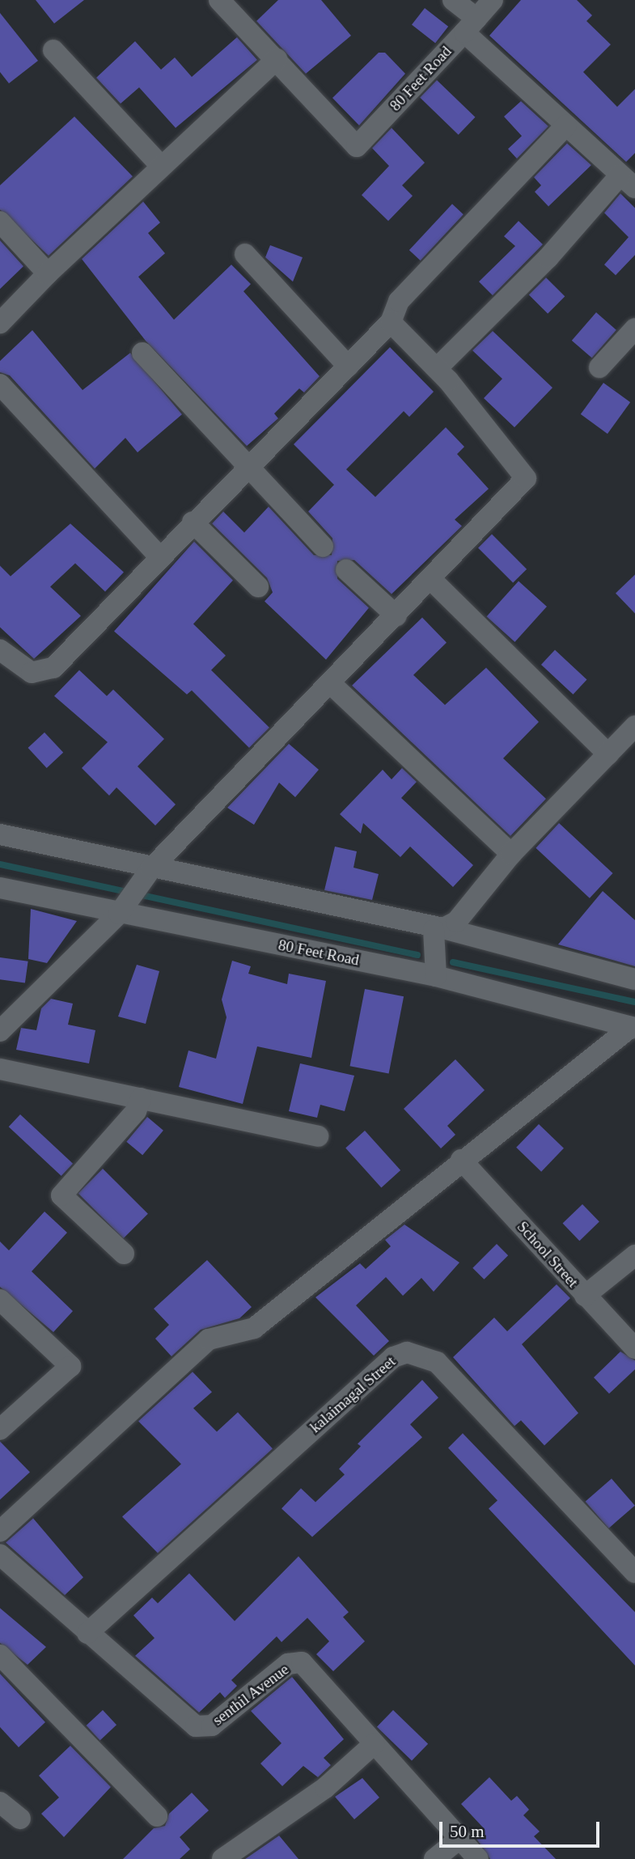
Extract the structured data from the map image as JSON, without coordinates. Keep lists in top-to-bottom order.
{
  "streets": {
    "street": [
      "80 Feet Road",
      "School Street",
      "kalaimagal Street",
      "senthil Avenue"
    ]
  },
  "crossings": [
    ["kalaimagal Street", "senthil Avenue"]
  ],
  "scale_bar": "50 m"
}
